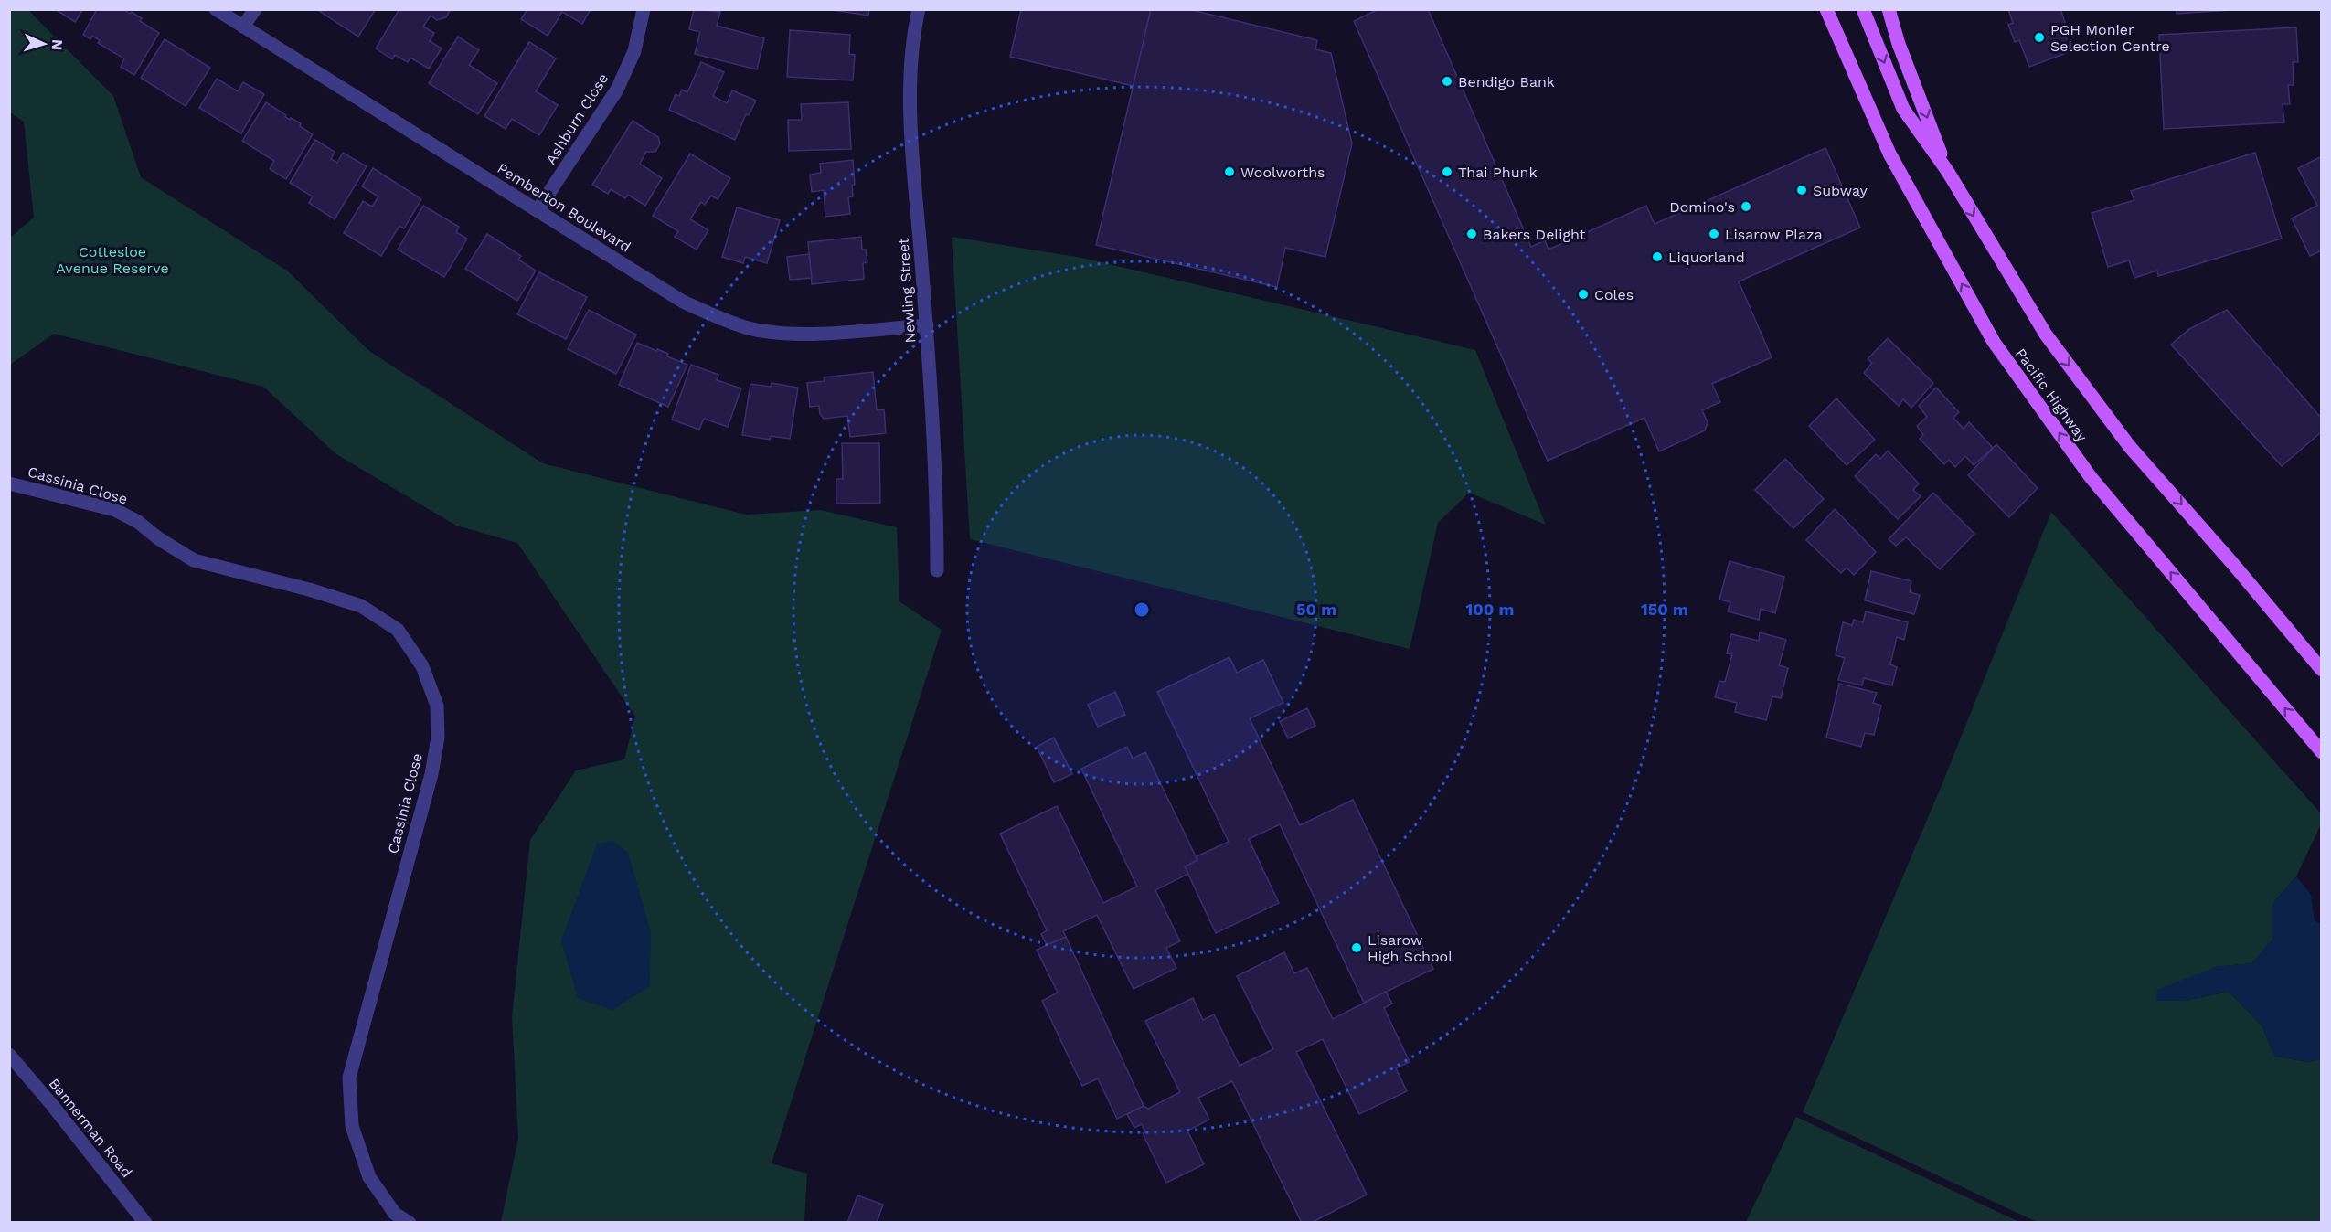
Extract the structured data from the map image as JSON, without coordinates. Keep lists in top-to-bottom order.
{
  "streets": {
    "main road": ["Pacific Highway"],
    "street": [
      "Ashburn Close",
      "Pemberton Boulevard",
      "Newling Street",
      "Cassinia Close",
      "Bannerman Road"
    ]
  },
  "crossings": [
    ["Ashburn Close", "Pemberton Boulevard"],
    ["Pemberton Boulevard", "Newling Street"]
  ],
  "parks": ["Cottesloe Avenue Reserve"],
  "places": [
    "PGH Monier Selection Centre",
    "Bendigo Bank",
    "Woolworths",
    "Thai Phunk",
    "Subway",
    "Domino's",
    "Bakers Delight",
    "Lisarow Plaza",
    "Liquorland",
    "Coles",
    "Lisarow High School"
  ],
  "north": "right",
  "rings": ["50 m", "100 m", "150 m"]
}
